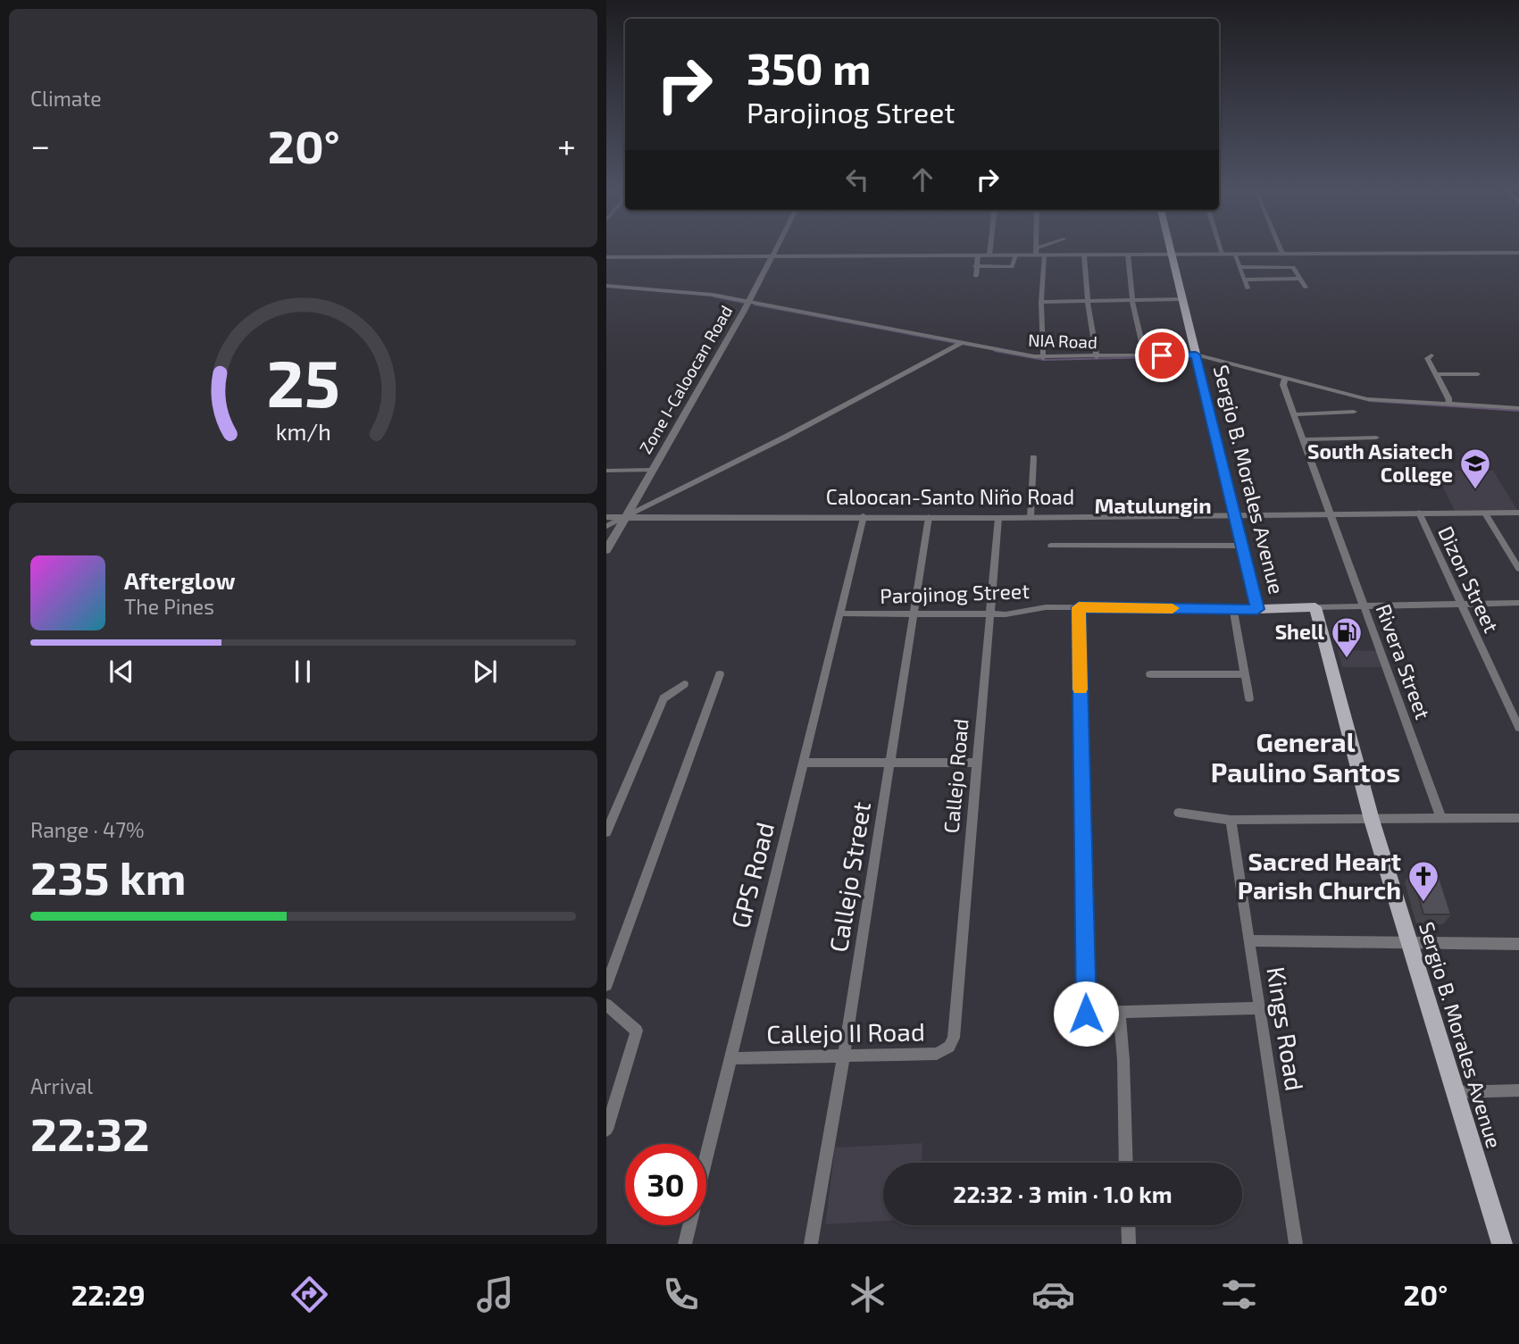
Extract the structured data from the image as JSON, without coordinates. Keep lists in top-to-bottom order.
{
  "streets": {
    "main road": ["Sergio B. Morales Avenue"],
    "street": [
      "NIA Road",
      "Zone I-Caloocan Road",
      "Caloocan-Santo Niño Road",
      "Dizon Street",
      "Parojinog Street",
      "Rivera Street",
      "Callejo Road",
      "GPS Road",
      "Callejo Street",
      "Kings Road",
      "Callejo II Road"
    ]
  },
  "crossings": [
    ["NIA Road", "Zone I-Caloocan Road"],
    ["NIA Road", "Sergio B. Morales Avenue"],
    ["NIA Road", "Rivera Street"],
    ["Zone I-Caloocan Road", "Caloocan-Santo Niño Road"],
    ["Sergio B. Morales Avenue", "Caloocan-Santo Niño Road"],
    ["Sergio B. Morales Avenue", "Parojinog Street"],
    ["Caloocan-Santo Niño Road", "Dizon Street"],
    ["Caloocan-Santo Niño Road", "Rivera Street"],
    ["Caloocan-Santo Niño Road", "Callejo Road"],
    ["Caloocan-Santo Niño Road", "GPS Road"],
    ["Caloocan-Santo Niño Road", "Callejo Street"],
    ["Parojinog Street", "Callejo Road"],
    ["Parojinog Street", "GPS Road"],
    ["Parojinog Street", "Callejo Street"],
    ["Callejo Road", "Callejo II Road"],
    ["GPS Road", "Callejo II Road"],
    ["Callejo Street", "Callejo II Road"]
  ],
  "districts": ["Matulungin", "General Paulino Santos"],
  "places": {
    "school or university": ["South Asiatech College"],
    "fuel station": ["Shell"],
    "church": ["Sacred Heart Parish Church"]
  },
  "page": {
    "tile": [
      "Climate",
      ["Range · 47%", "235 km"],
      ["Arrival", "22:32"]
    ],
    "turn": ["350 m", "Parojinog Street"],
    "heat": ["−", "20°", "+"],
    "song": ["Afterglow", "The Pines"],
    "limit": "30",
    "trip": "22:32 · 3 min · 1.0 km",
    "tabs": ["22:29", "20°"],
    "gauge": ["25", "km/h"]
  }
}
